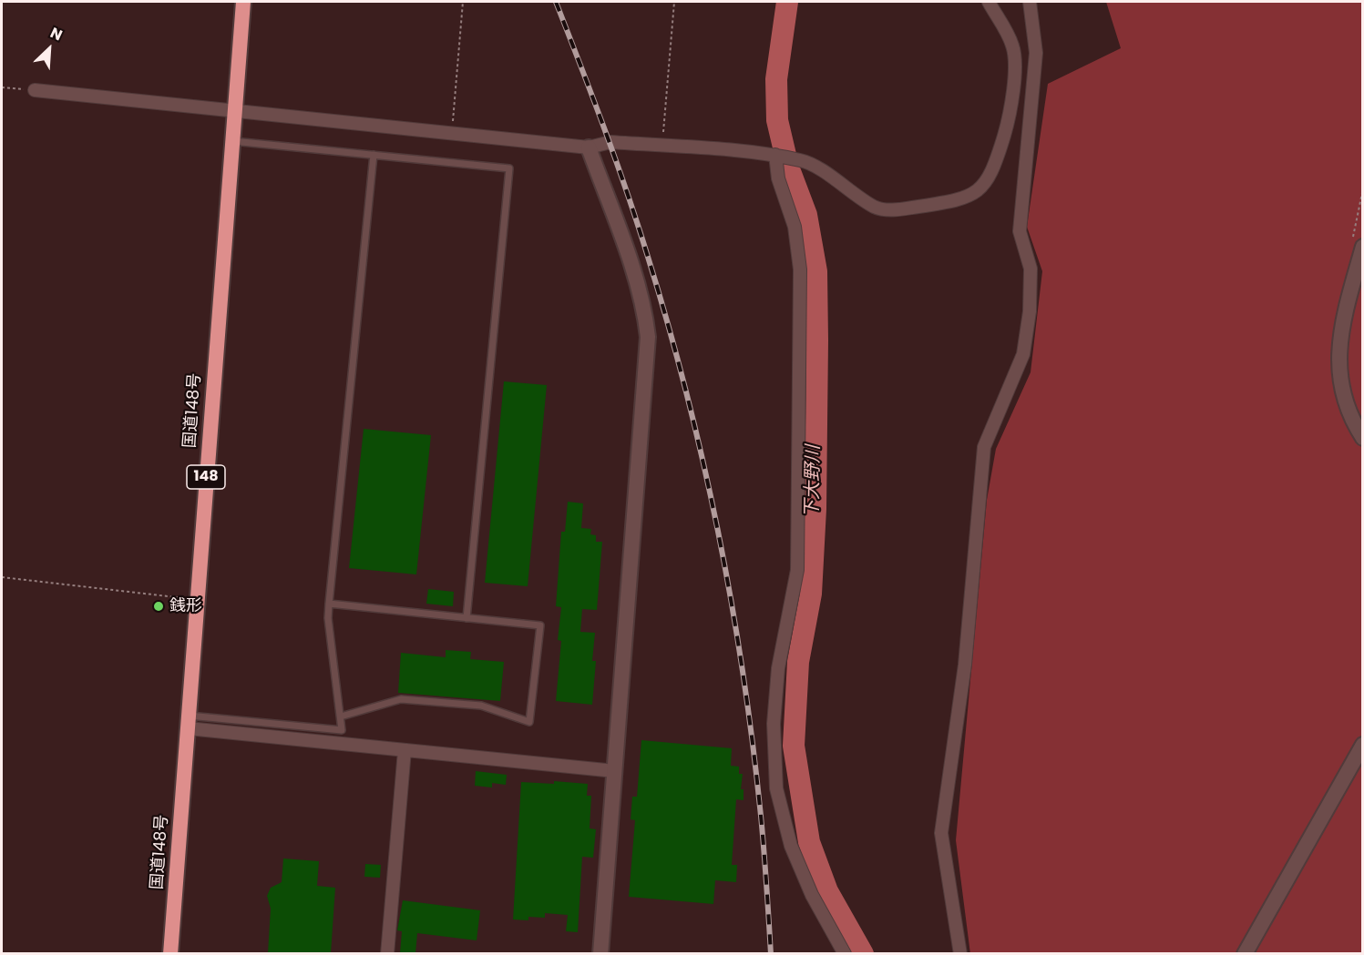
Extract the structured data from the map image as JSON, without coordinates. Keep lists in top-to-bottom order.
{
  "streets": {
    "highway": ["国道148号", "148"]
  },
  "water": ["下大野川"],
  "places": ["銭形"],
  "north": "top right"
}
